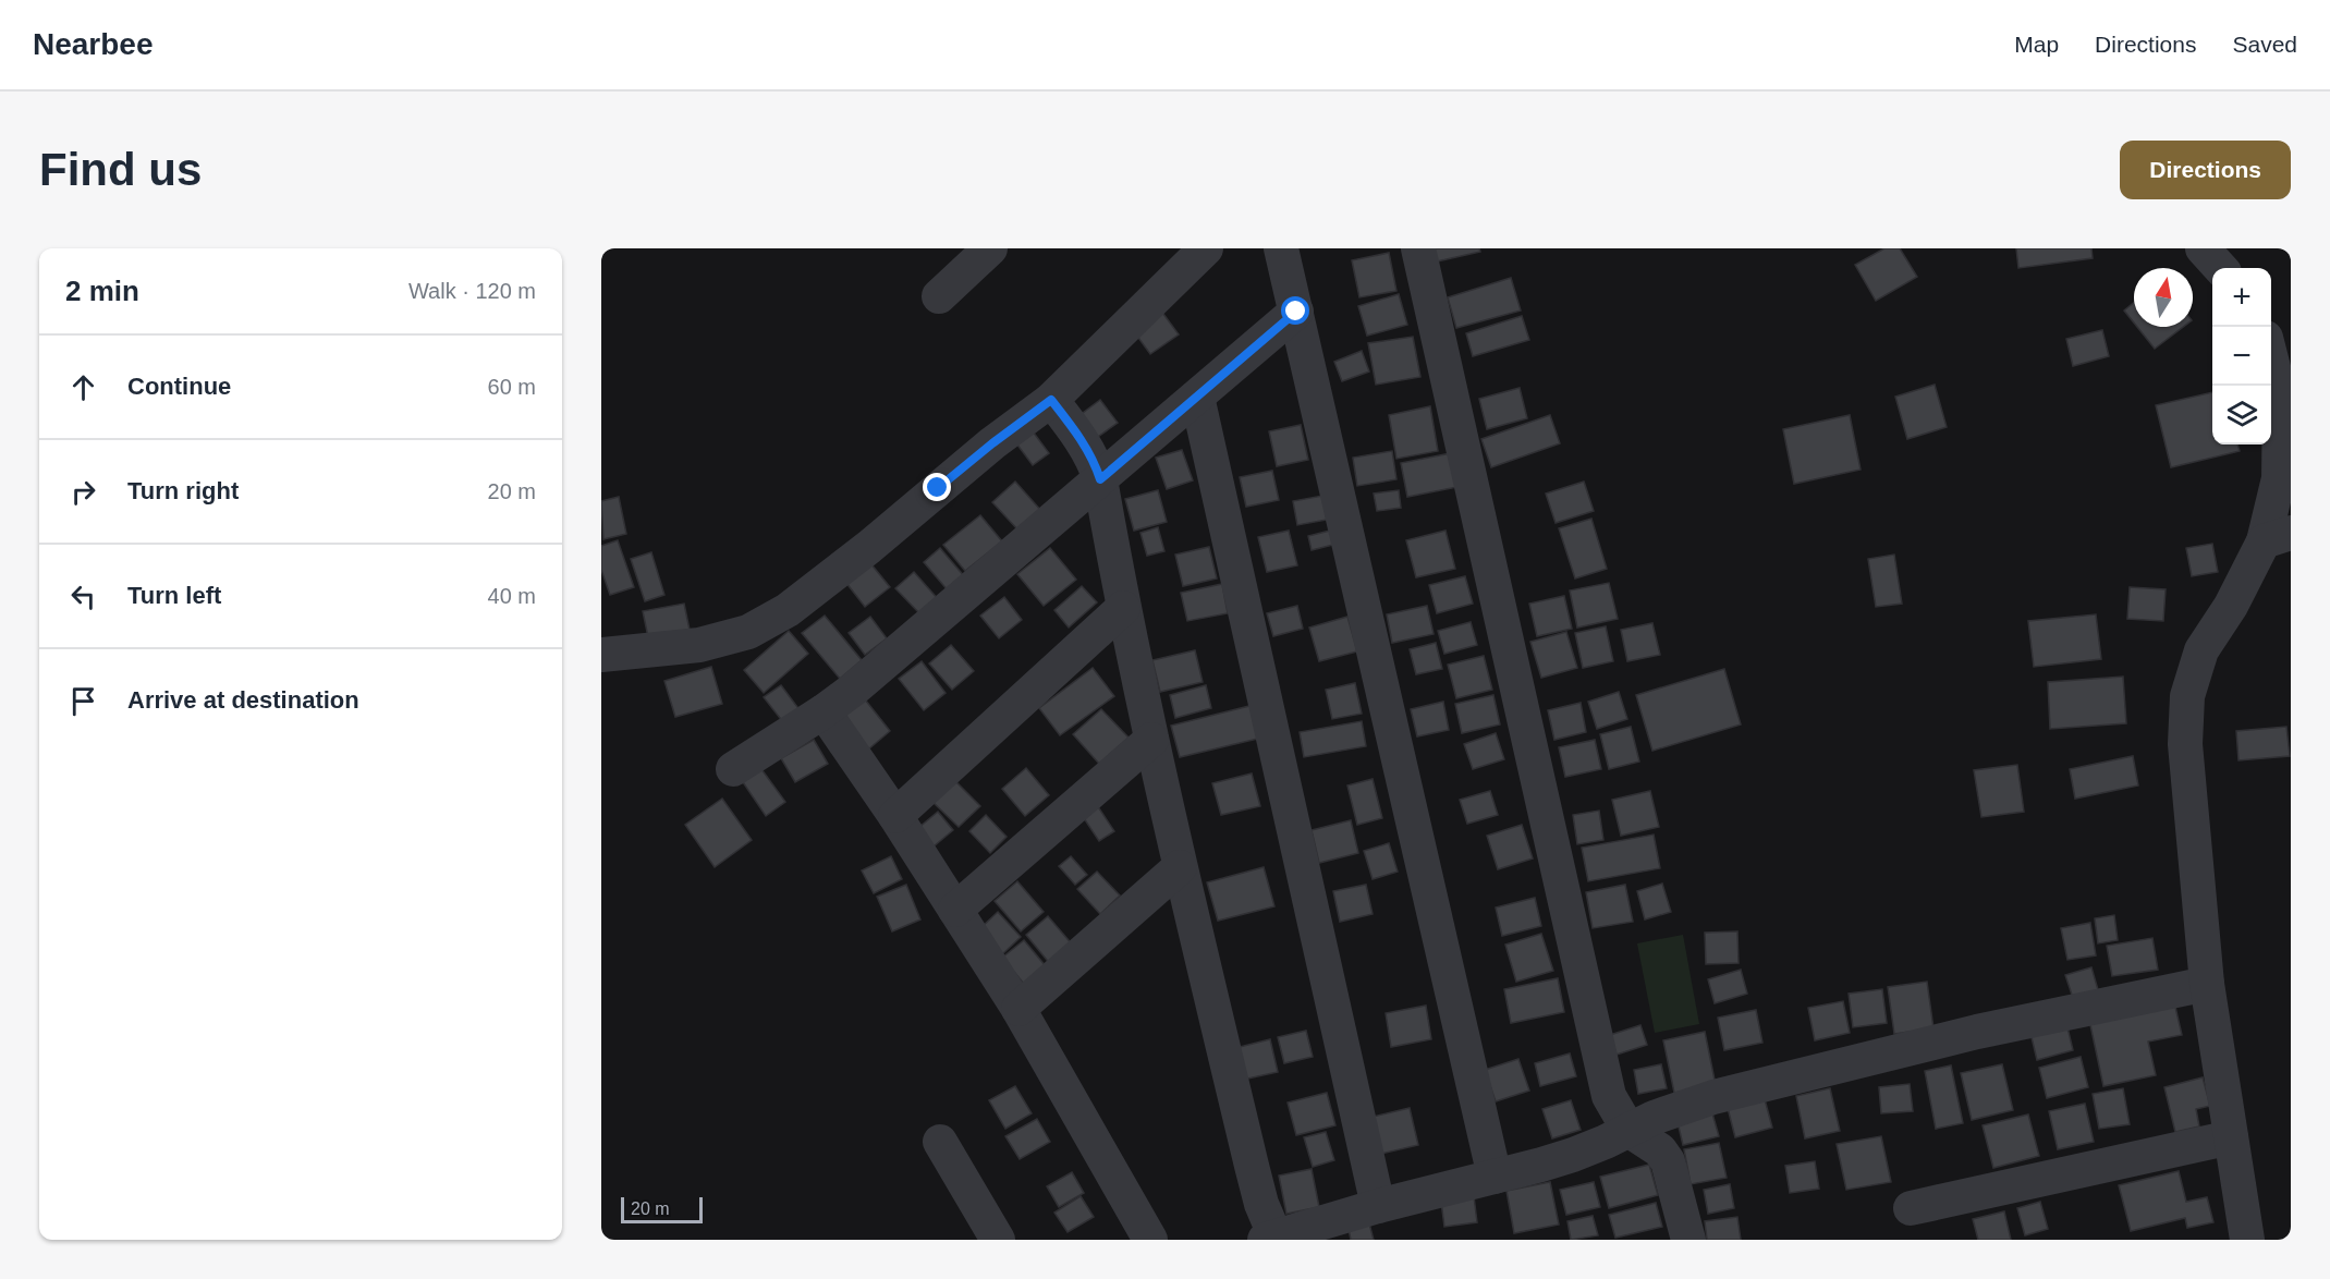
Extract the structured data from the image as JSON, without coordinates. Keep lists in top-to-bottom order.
{
  "scale_bar": "20 m",
  "north": "top",
  "page": {
    "header": "Nearbee",
    "nav": ["Map", "Directions", "Saved"],
    "buttons": "Directions",
    "title": "Find us",
    "heading": ["2 min", "Walk · 120 m"],
    "map_buttons": ["+", "−"],
    "list": [
      ["Continue", "60 m"],
      ["Turn right", "20 m"],
      ["Turn left", "40 m"],
      "Arrive at destination"
    ],
    "scale": "20 m"
  }
}
